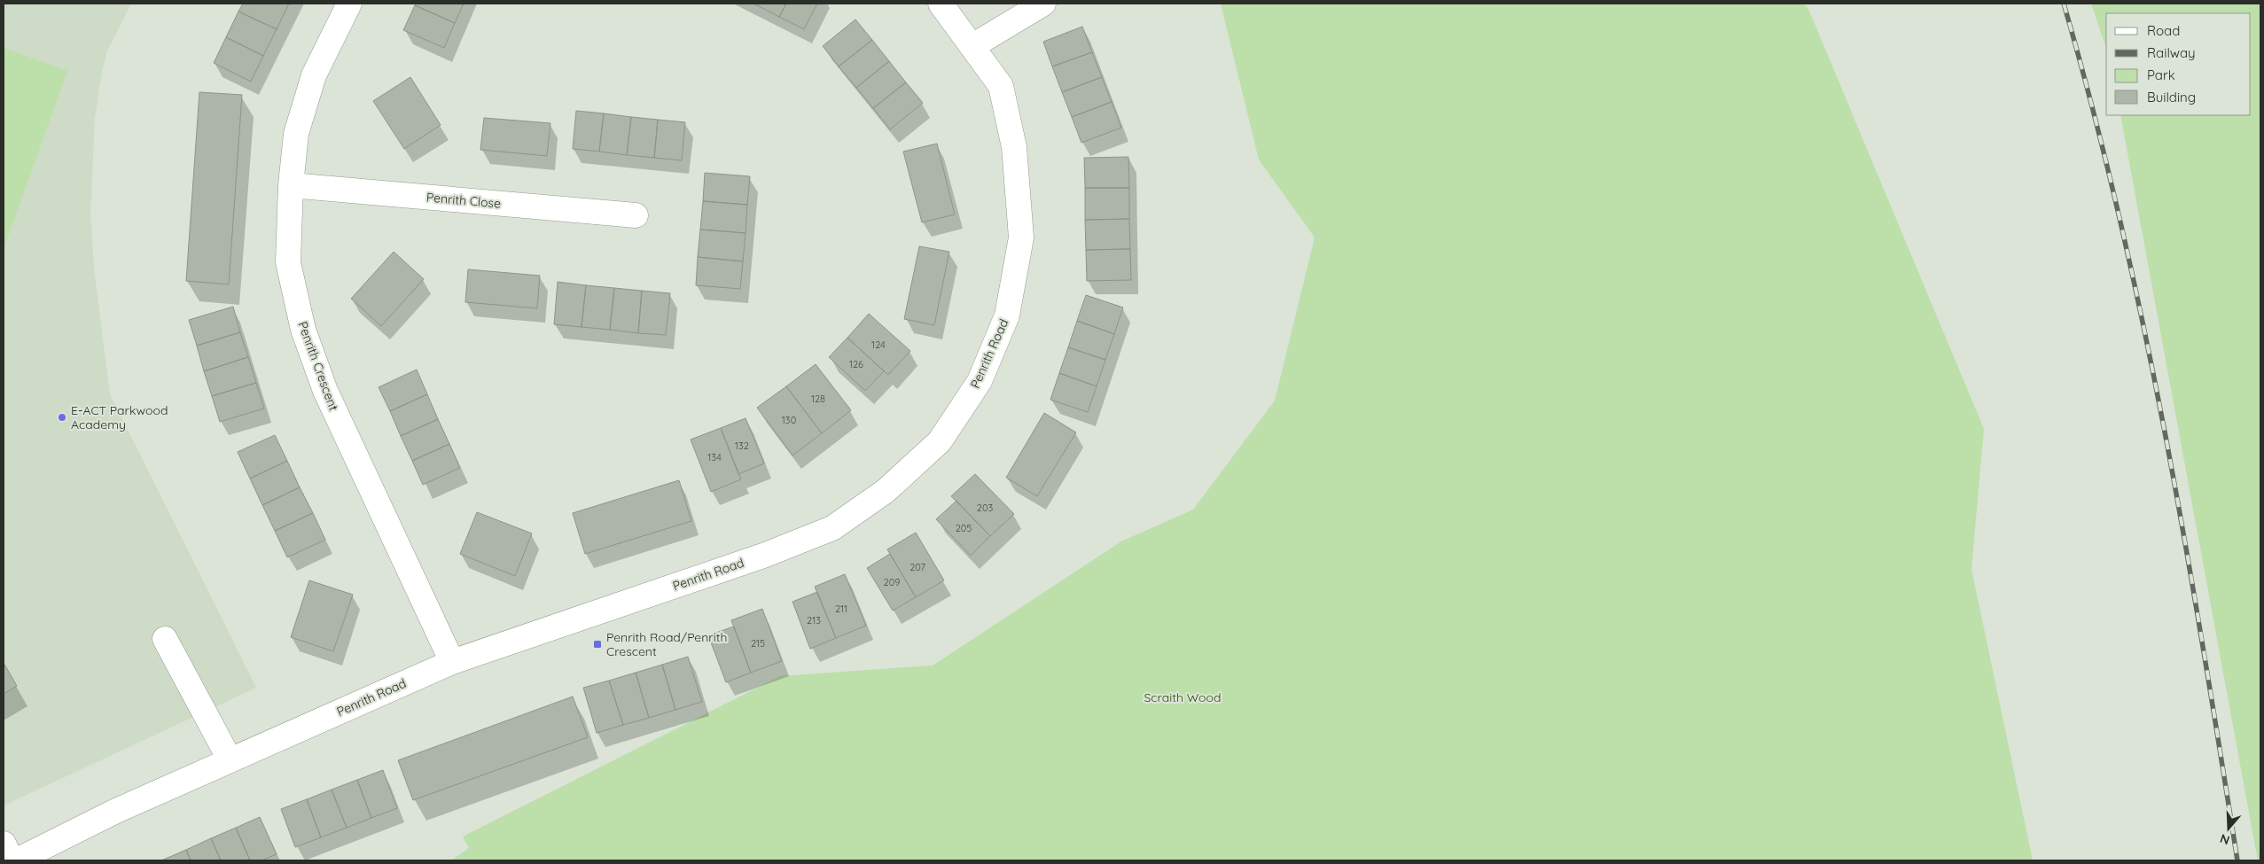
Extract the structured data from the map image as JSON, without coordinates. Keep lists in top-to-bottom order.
{
  "streets": {
    "street": ["Penrith Close", "Penrith Road", "Penrith Crescent"]
  },
  "crossings": [
    ["Penrith Close", "Penrith Crescent"],
    ["Penrith Road", "Penrith Crescent"]
  ],
  "parks": ["Scraith Wood"],
  "places": {
    "other": ["E-ACT Parkwood Academy"],
    "transit": ["Penrith Road/Penrith Crescent"]
  },
  "house_numbers": [
    "124",
    "126",
    "128",
    "130",
    "132",
    "134",
    "203",
    "205",
    "207",
    "209",
    "211",
    "213",
    "215"
  ],
  "legend": [
    "Road",
    "Railway",
    "Park",
    "Building"
  ],
  "north": "bottom"
}
